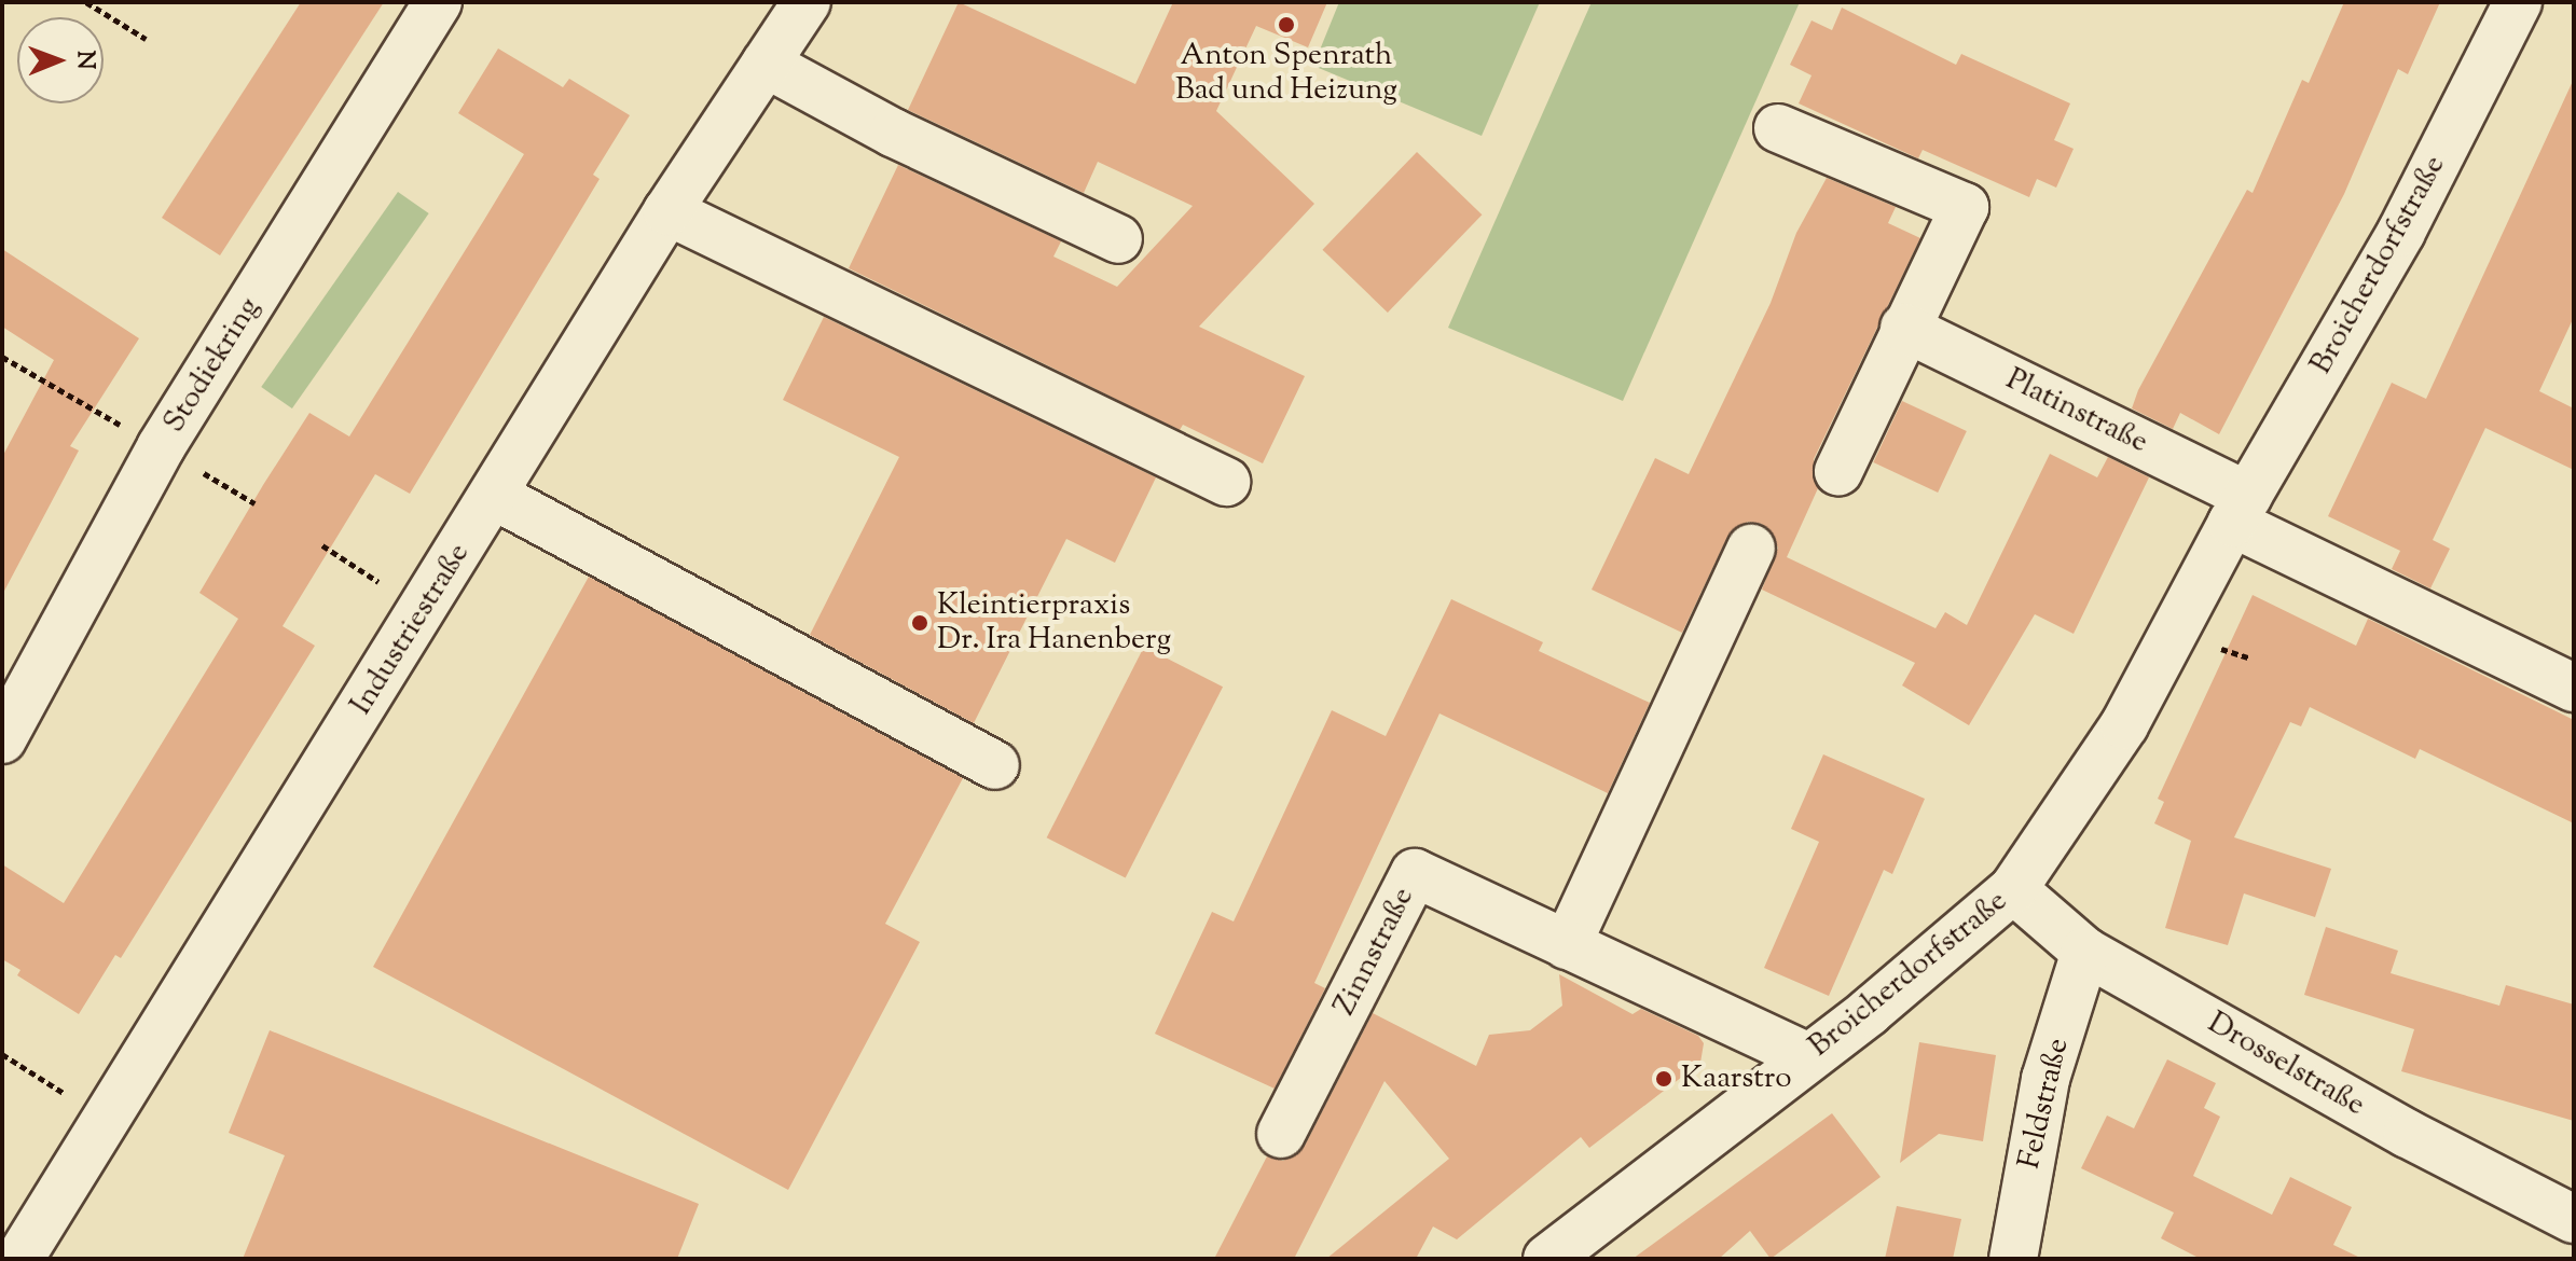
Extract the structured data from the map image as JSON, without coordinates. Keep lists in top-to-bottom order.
{
  "streets": {
    "street": [
      "Broicherdorfstraße",
      "Stodiekring",
      "Platinstraße",
      "Industriestraße",
      "Zinnstraße",
      "Drosselstraße",
      "Feldstraße"
    ]
  },
  "crossings": [
    ["Broicherdorfstraße", "Platinstraße"],
    ["Broicherdorfstraße", "Zinnstraße"],
    ["Broicherdorfstraße", "Drosselstraße"],
    ["Drosselstraße", "Feldstraße"]
  ],
  "places": ["Anton Spenrath Bad und Heizung", "Kleintierpraxis Dr. Ira Hanenberg", "Kaarstro"],
  "north": "right"
}
